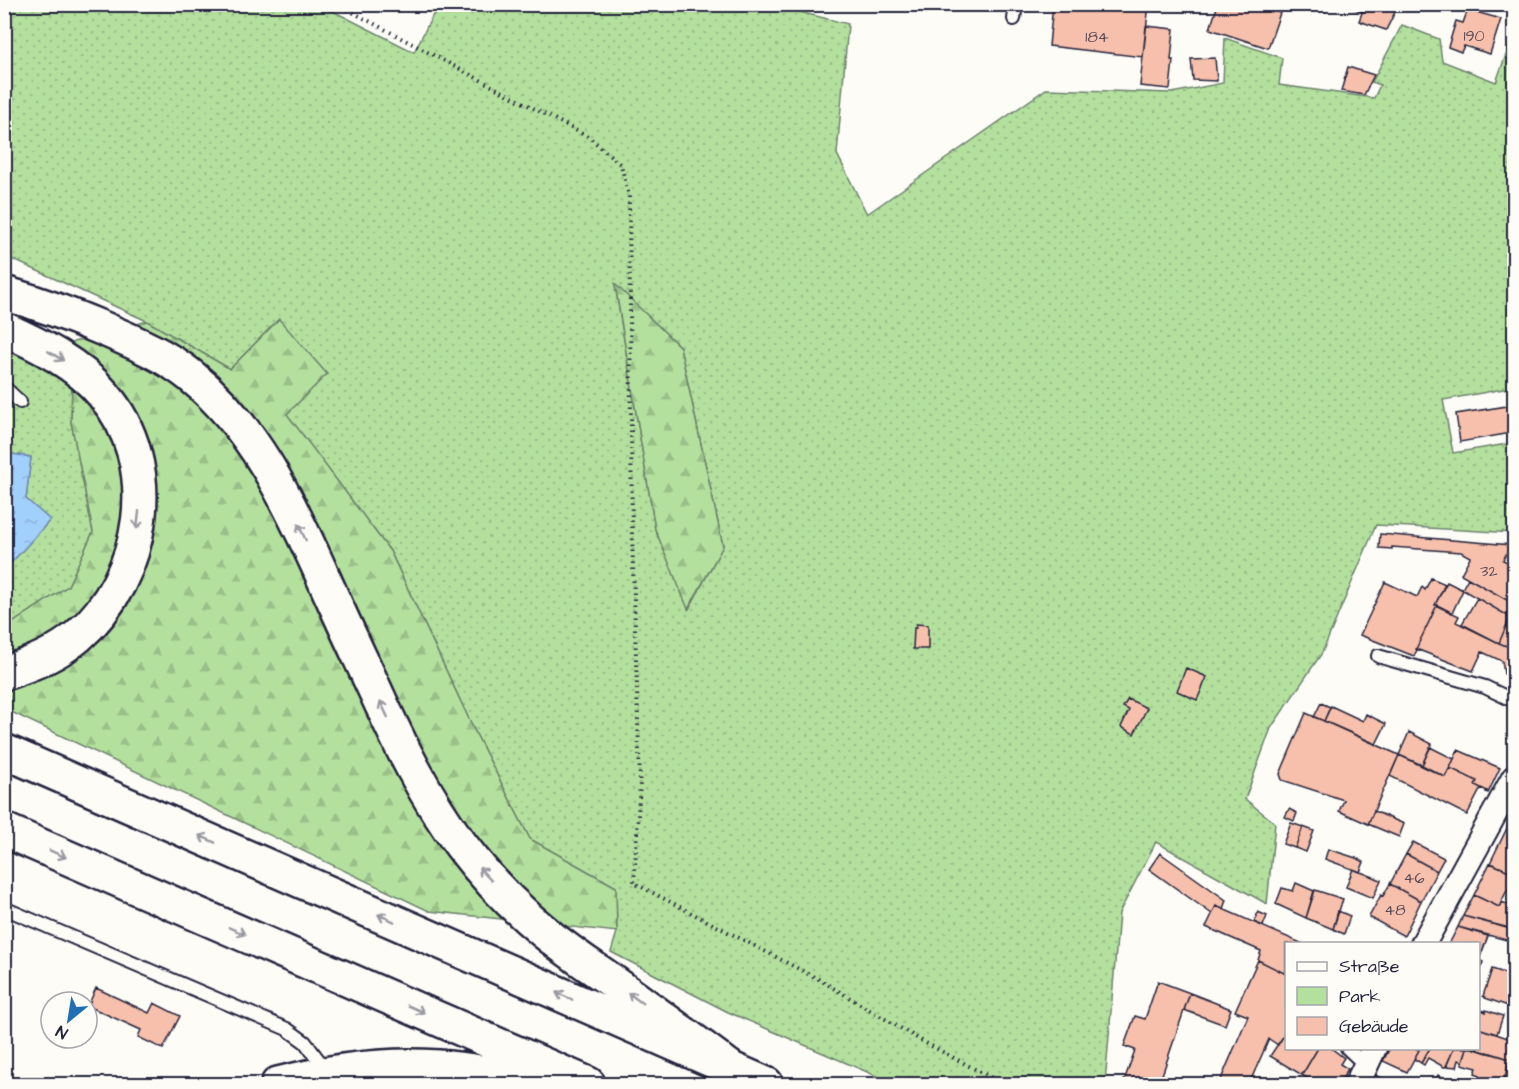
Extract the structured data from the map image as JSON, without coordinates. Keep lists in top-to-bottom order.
{
  "house_numbers": [
    "190",
    "184",
    "32",
    "46",
    "48"
  ],
  "legend": ["Straße", "Park", "Gebäude"],
  "north": "bottom left"
}
